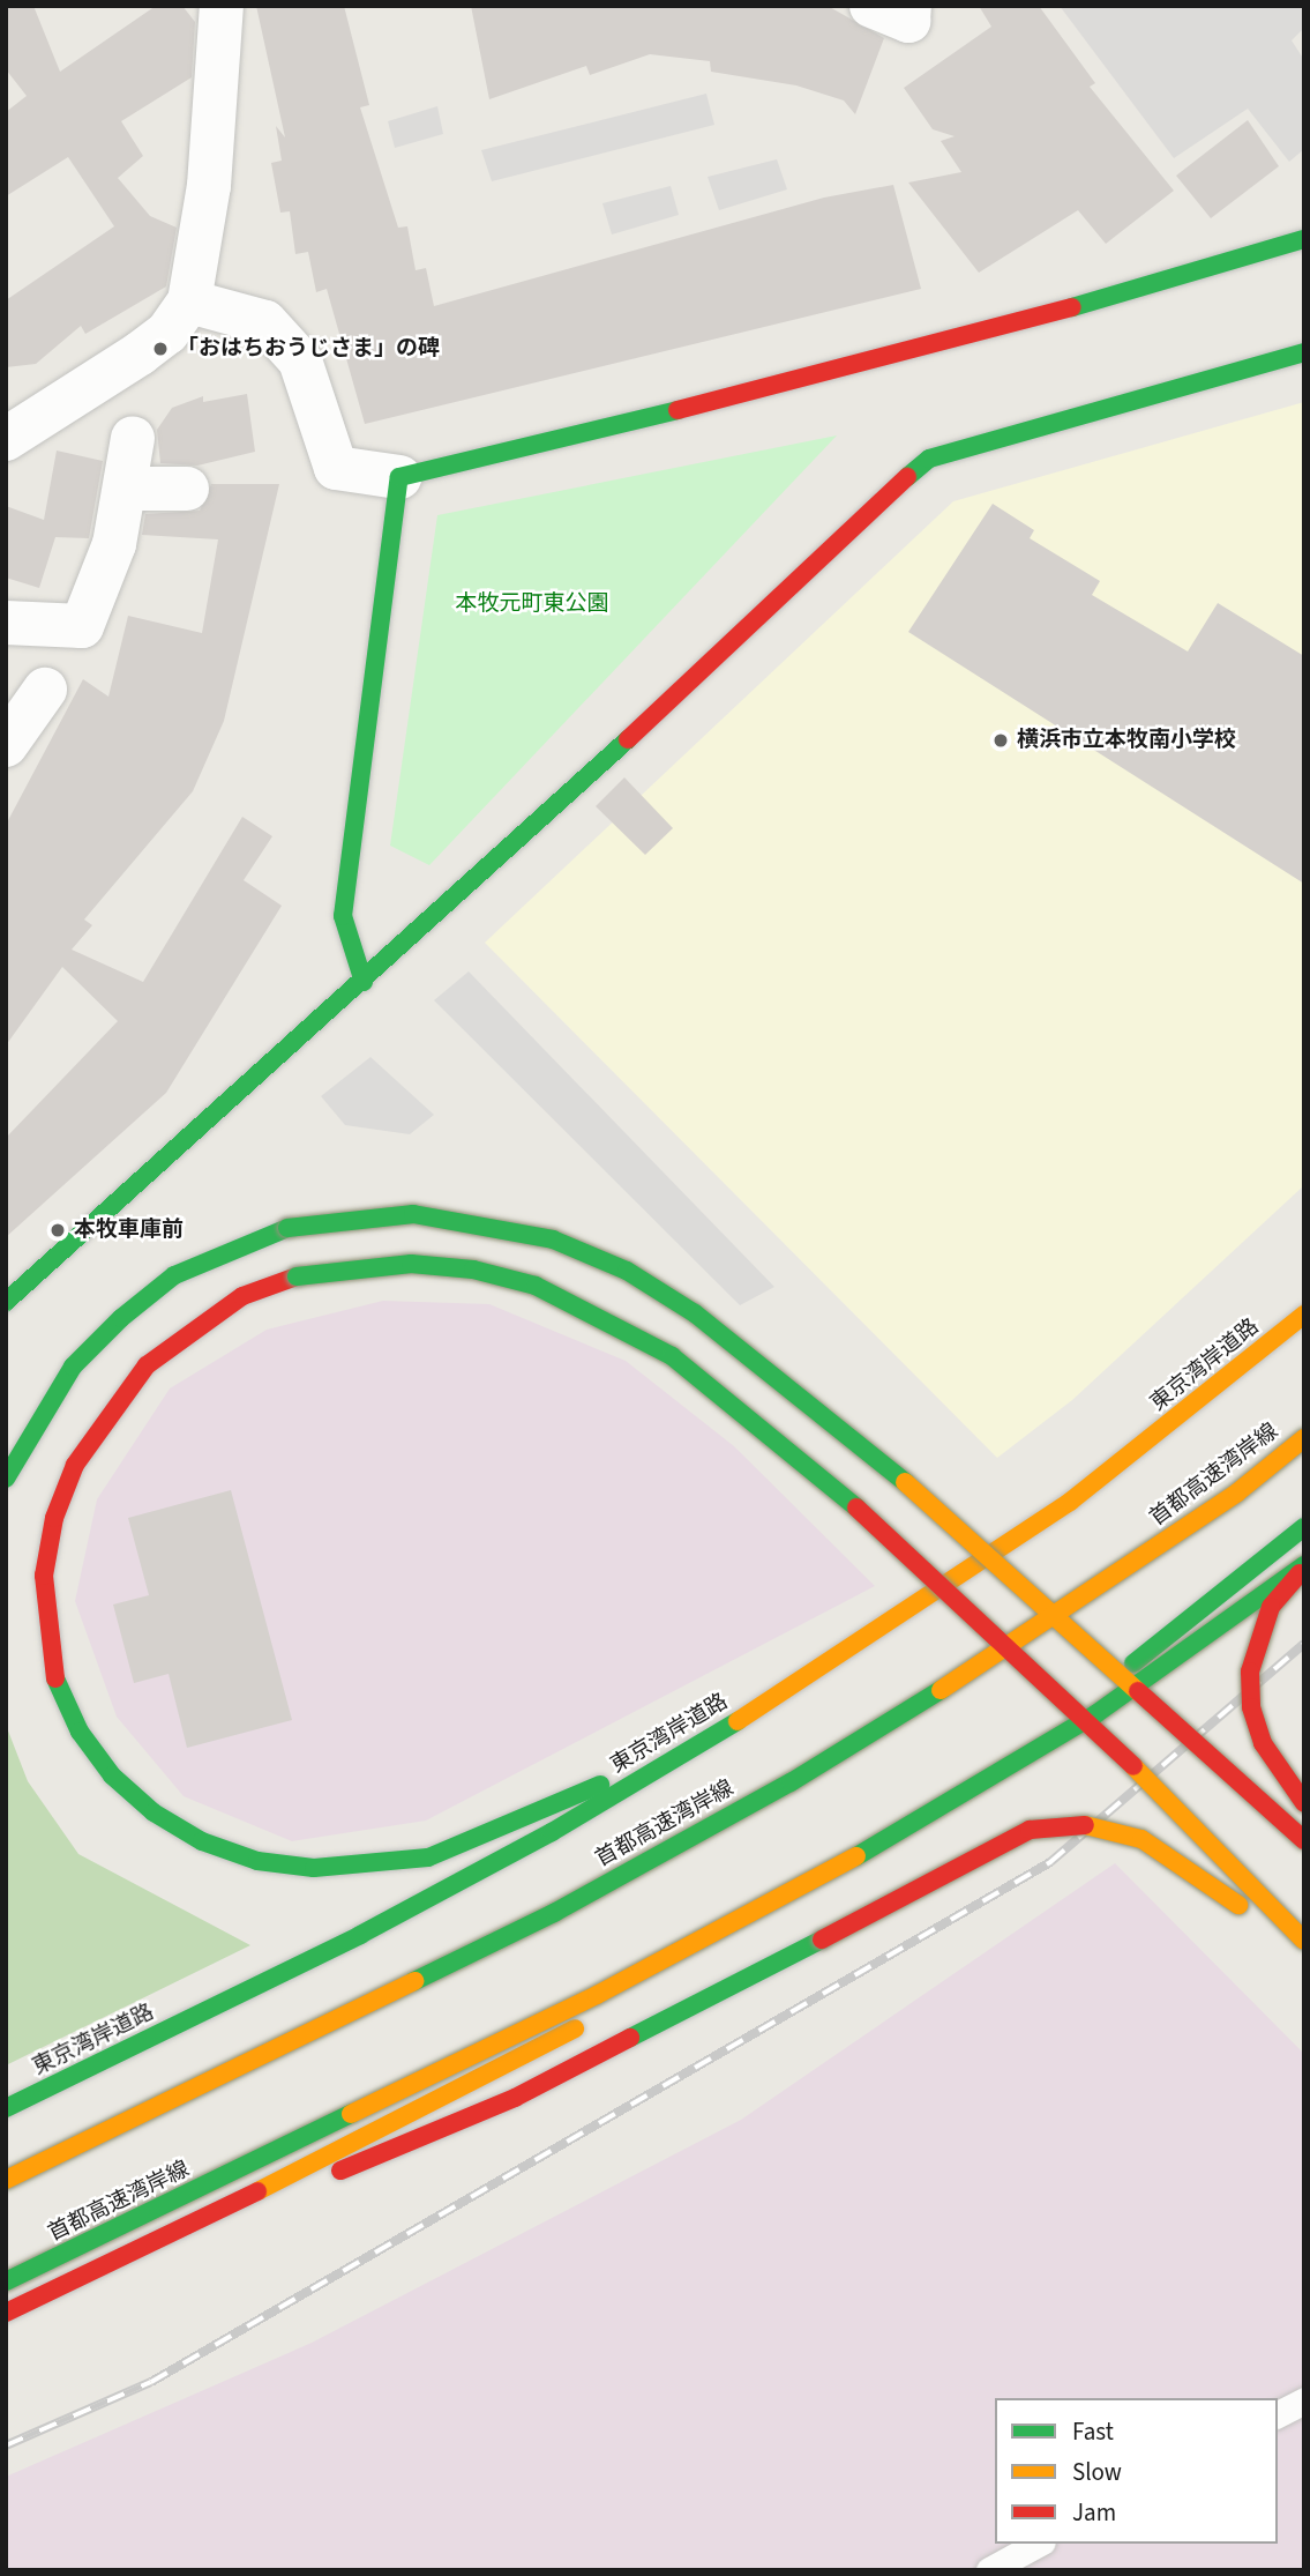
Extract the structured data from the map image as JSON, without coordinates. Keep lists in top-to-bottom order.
{
  "streets": {
    "main road": ["東京湾岸道路", "首都高速湾岸線"]
  },
  "parks": ["本牧元町東公園"],
  "places": ["「おはちおうじさま」の碑", "横浜市立本牧南小学校", "本牧車庫前"],
  "legend": ["Fast", "Slow", "Jam"]
}
